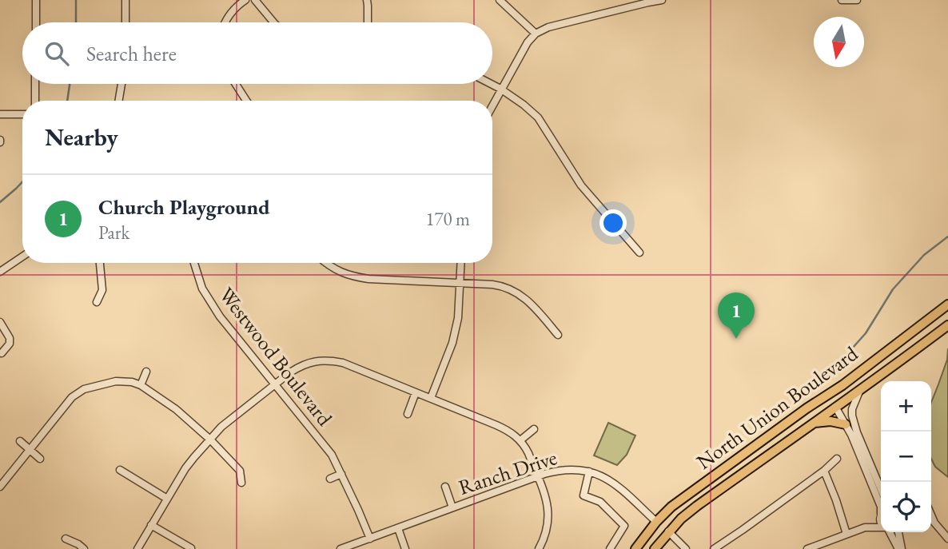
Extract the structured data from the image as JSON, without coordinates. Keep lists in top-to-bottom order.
{
  "streets": {
    "main road": ["North Union Boulevard"],
    "street": ["Westwood Boulevard", "Ranch Drive"]
  },
  "crossings": [
    ["Westwood Boulevard", "Ranch Drive"],
    ["North Union Boulevard", "Ranch Drive"]
  ],
  "north": "bottom",
  "page": {
    "search": "Search here",
    "heading": "Nearby",
    "list": [
      {
        "mark": "1",
        "name": "Church Playground",
        "note": "Park",
        "value": "170 m"
      }
    ],
    "pins": "1",
    "map_buttons": ["+", "−"]
  }
}
